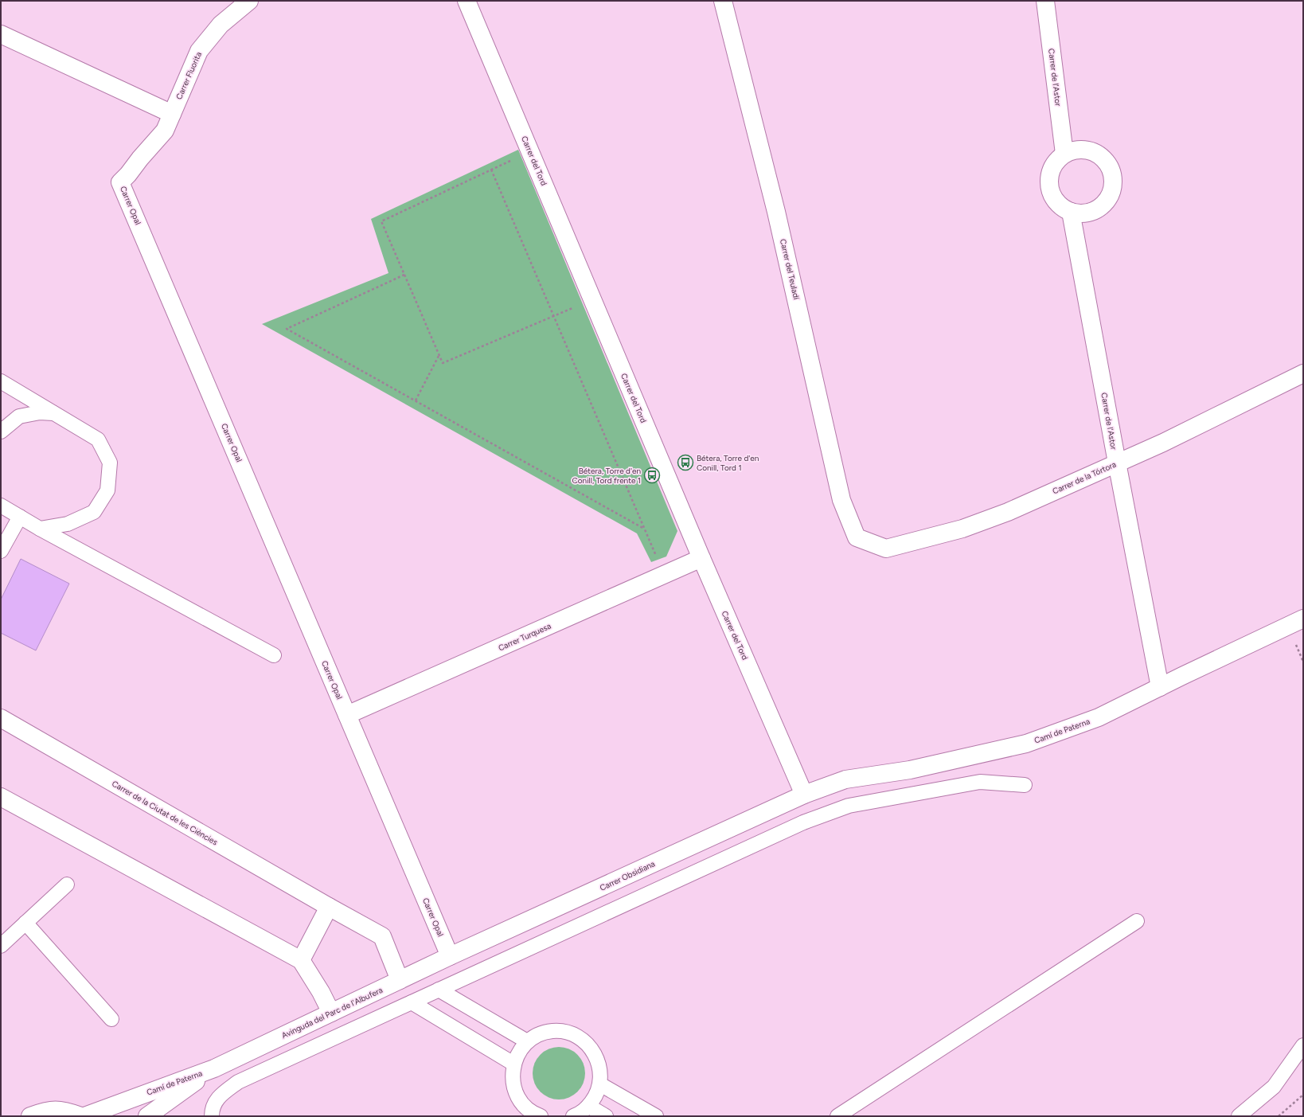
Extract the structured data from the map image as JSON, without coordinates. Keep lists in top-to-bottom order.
{
  "streets": {
    "street": [
      "Carrer Fluorita",
      "Carrer de l'Astor",
      "Carrer del Tord",
      "Carrer Opal",
      "Carrer del Teuladí",
      "Carrer de la Tórtora",
      "Carrer Turquesa",
      "Camí de Paterna",
      "Carrer de la Ciutat de les Ciències",
      "Carrer Obsidiana",
      "Avinguda del Parc de l'Albufera"
    ]
  },
  "crossings": [
    ["Carrer Fluorita", "Carrer Opal"],
    ["Carrer de l'Astor", "Carrer de la Tórtora"],
    ["Carrer de l'Astor", "Camí de Paterna"],
    ["Carrer del Tord", "Carrer Turquesa"],
    ["Carrer del Tord", "Camí de Paterna"],
    ["Carrer del Tord", "Carrer Obsidiana"],
    ["Carrer Opal", "Carrer Turquesa"],
    ["Carrer Opal", "Carrer Obsidiana"],
    ["Carrer Opal", "Avinguda del Parc de l'Albufera"],
    ["Carrer del Teuladí", "Carrer de la Tórtora"],
    ["Camí de Paterna", "Carrer Obsidiana"],
    ["Camí de Paterna", "Avinguda del Parc de l'Albufera"],
    ["Carrer de la Ciutat de les Ciències", "Avinguda del Parc de l'Albufera"],
    ["Carrer Obsidiana", "Avinguda del Parc de l'Albufera"]
  ],
  "places": {
    "bus stop": ["Bétera, Torre d'en Conill, Tord 1", "Bétera, Torre d'en Conill, Tord frente 1"]
  }
}
